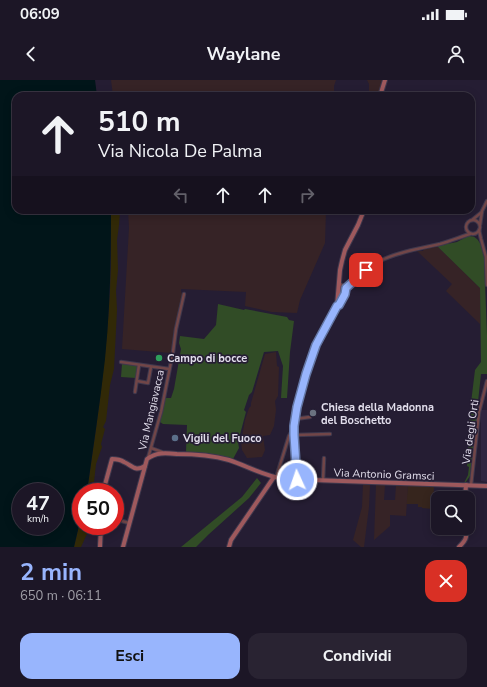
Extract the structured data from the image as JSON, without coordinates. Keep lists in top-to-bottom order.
{
  "streets": {
    "main road": ["Via Antonio Gramsci"],
    "street": ["Via Mangiavacca", "Via degli Orti"]
  },
  "crossings": [
    ["Via Mangiavacca", "Via Antonio Gramsci"],
    ["Via degli Orti", "Via Antonio Gramsci"]
  ],
  "places": ["Campo di bocce", "Chiesa della Madonna del Boschetto", "Vigili del Fuoco"],
  "page": {
    "status": "06:09",
    "header": "Waylane",
    "turn": ["510 m", "Via Nicola De Palma"],
    "speed": "47 km/h",
    "limit": "50",
    "heading": ["2 min", "650 m · 06:11"],
    "buttons": ["Esci", "Condividi"]
  }
}
